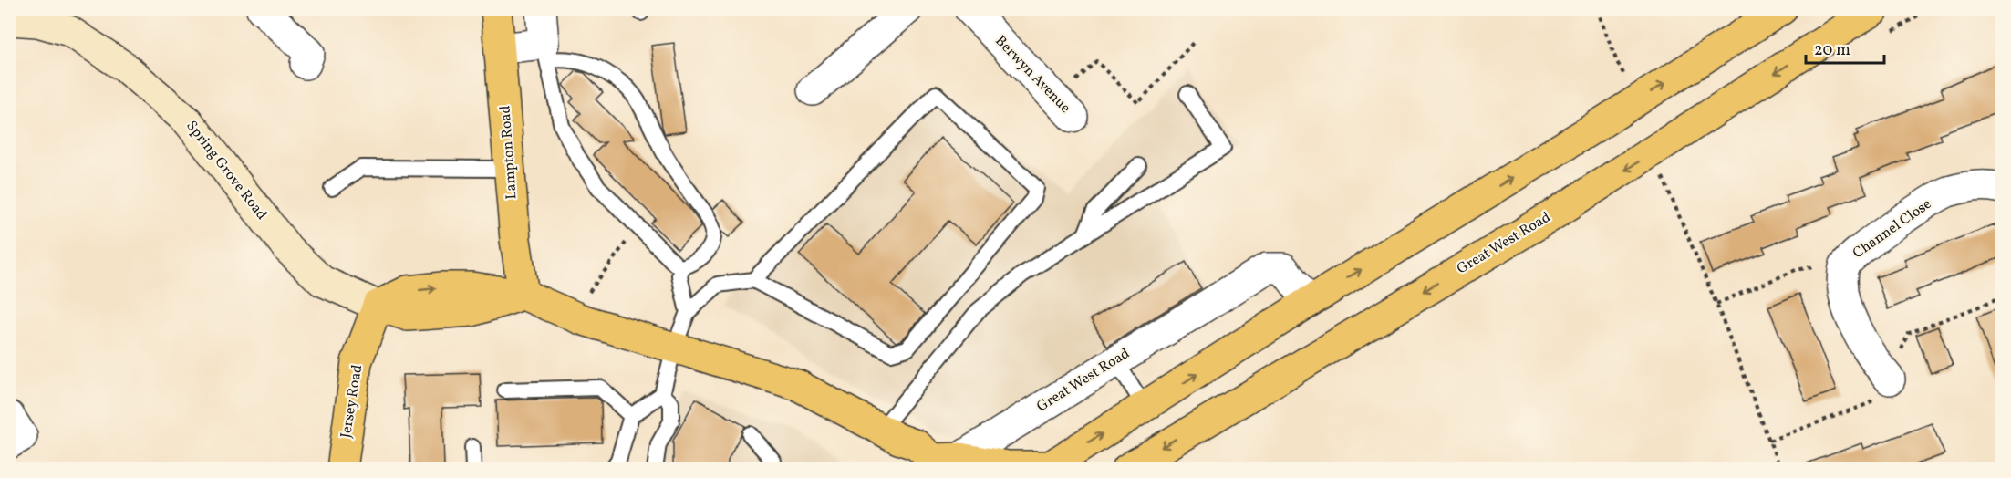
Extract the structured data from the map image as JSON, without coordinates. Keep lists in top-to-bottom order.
{
  "streets": {
    "main road": [
      "Lampton Road",
      "Spring Grove Road",
      "Great West Road",
      "Jersey Road"
    ],
    "street": ["Berwyn Avenue", "Channel Close"]
  },
  "crossings": [
    ["Spring Grove Road", "Jersey Road"]
  ],
  "one_way": ["Great West Road"],
  "scale_bar": "20 m"
}
